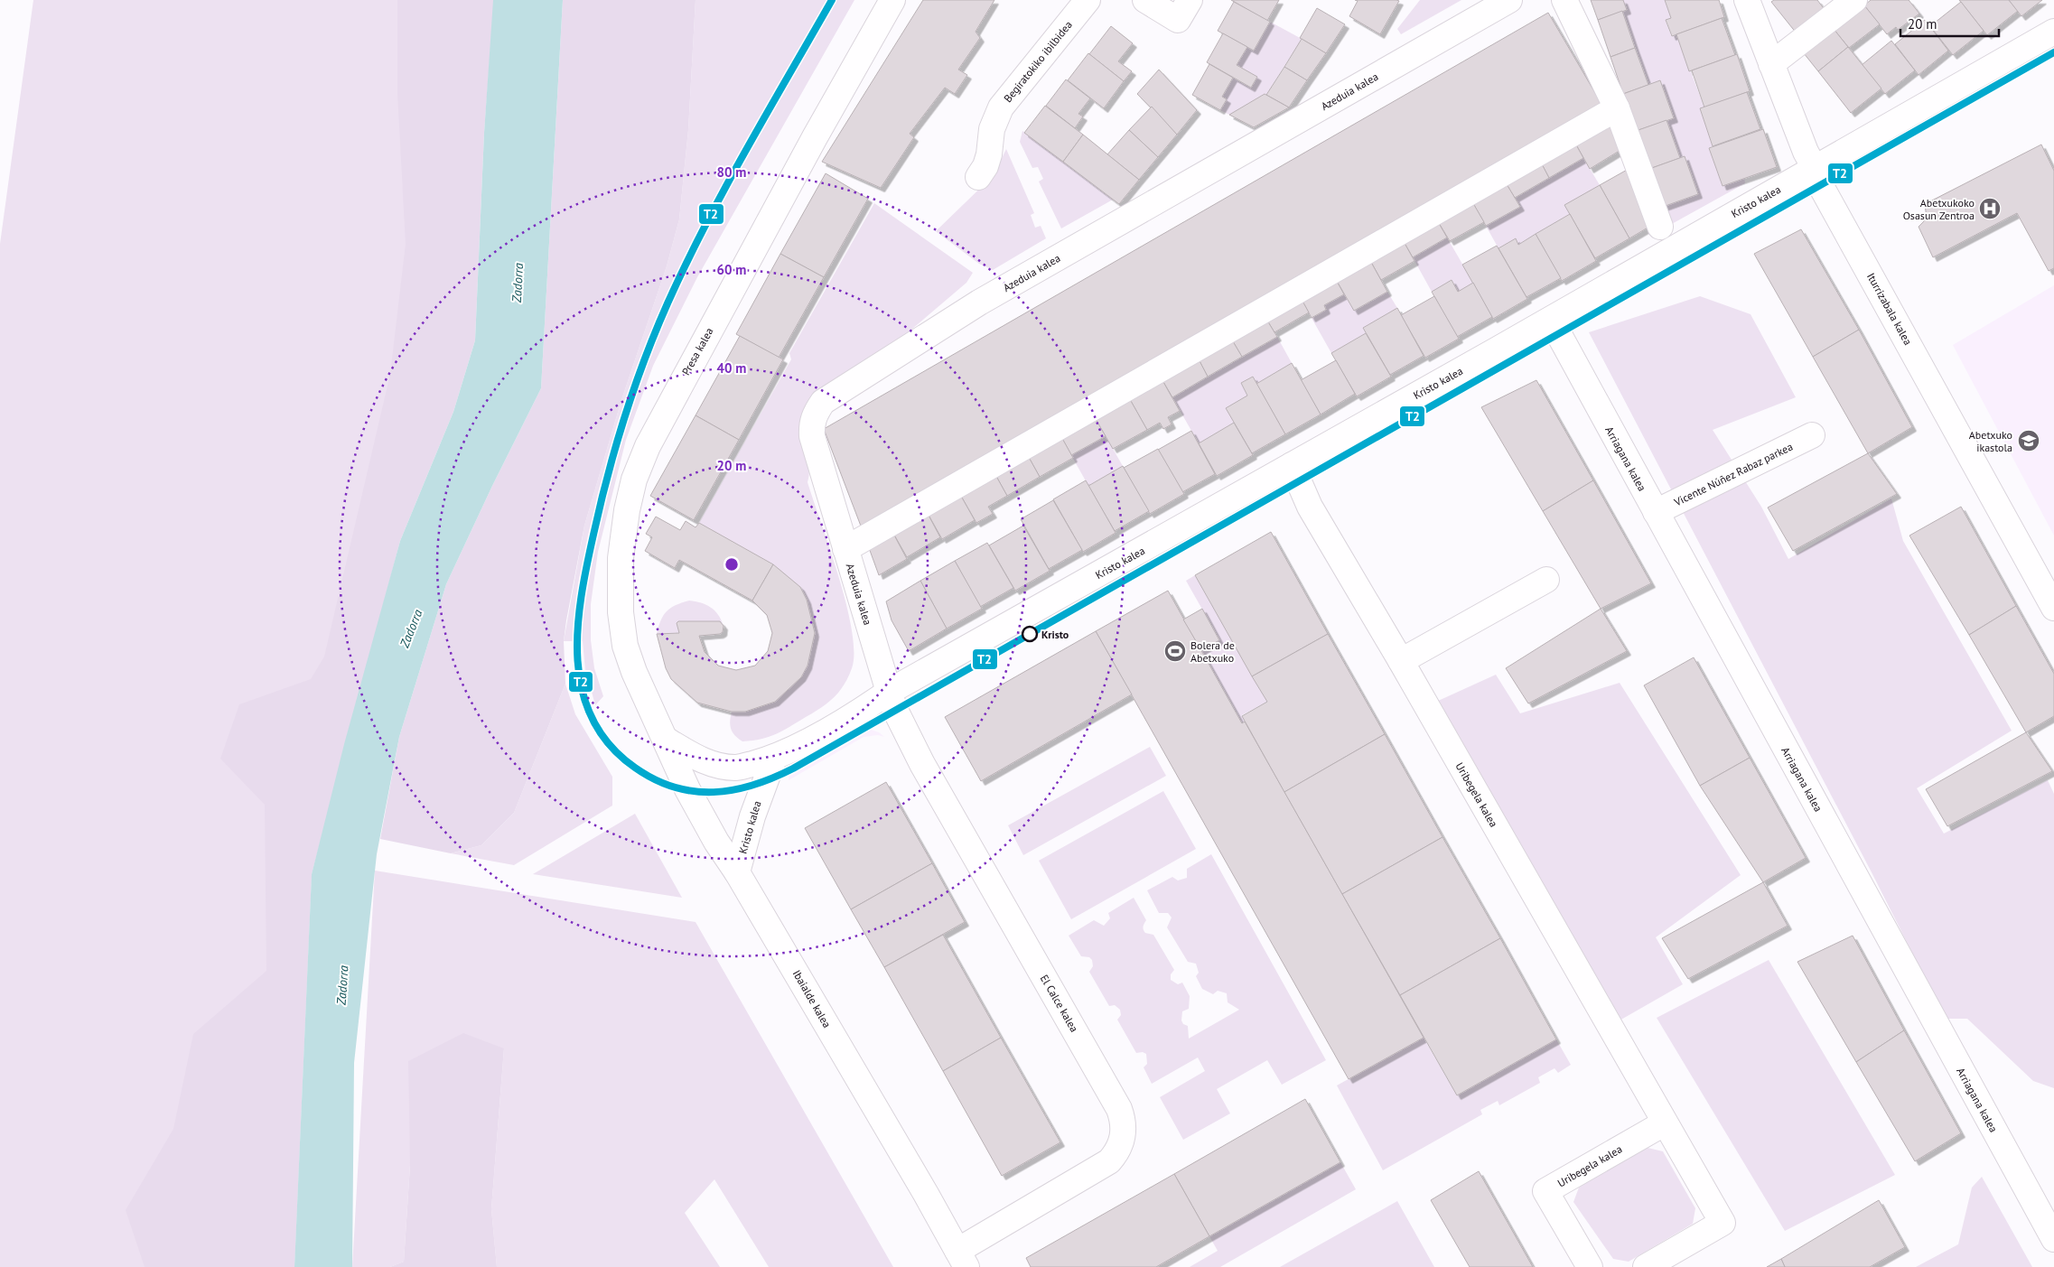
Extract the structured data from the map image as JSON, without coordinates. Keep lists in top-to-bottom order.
{
  "streets": {
    "street": [
      "Begiratokiko ibilbidea",
      "Azeduia kalea",
      "Kristo kalea",
      "Iturrizabala kalea",
      "Presa kalea",
      "Arriagana kalea",
      "Vicente Núñez Rabaz parkea",
      "Uribegela kalea",
      "Ibaialde kalea",
      "El Calce kalea"
    ]
  },
  "crossings": [
    ["Azeduia kalea", "Kristo kalea"],
    ["Azeduia kalea", "El Calce kalea"],
    ["Kristo kalea", "Iturrizabala kalea"],
    ["Kristo kalea", "Presa kalea"],
    ["Kristo kalea", "Arriagana kalea"],
    ["Kristo kalea", "Uribegela kalea"],
    ["Kristo kalea", "Ibaialde kalea"],
    ["Kristo kalea", "El Calce kalea"],
    ["Presa kalea", "Ibaialde kalea"],
    ["Arriagana kalea", "Vicente Núñez Rabaz parkea"],
    ["Ibaialde kalea", "El Calce kalea"]
  ],
  "water": ["Zadorra"],
  "places": {
    "hospital": ["Abetxukoko Osasun Zentroa"],
    "school or university": ["Abetxuko ikastola"],
    "other": ["Kristo"],
    "sports": ["Bolera de Abetxuko"]
  },
  "lines": ["transit line T2"],
  "scale_bar": "20 m",
  "rings": [
    "80 m",
    "60 m",
    "40 m",
    "20 m"
  ]
}
